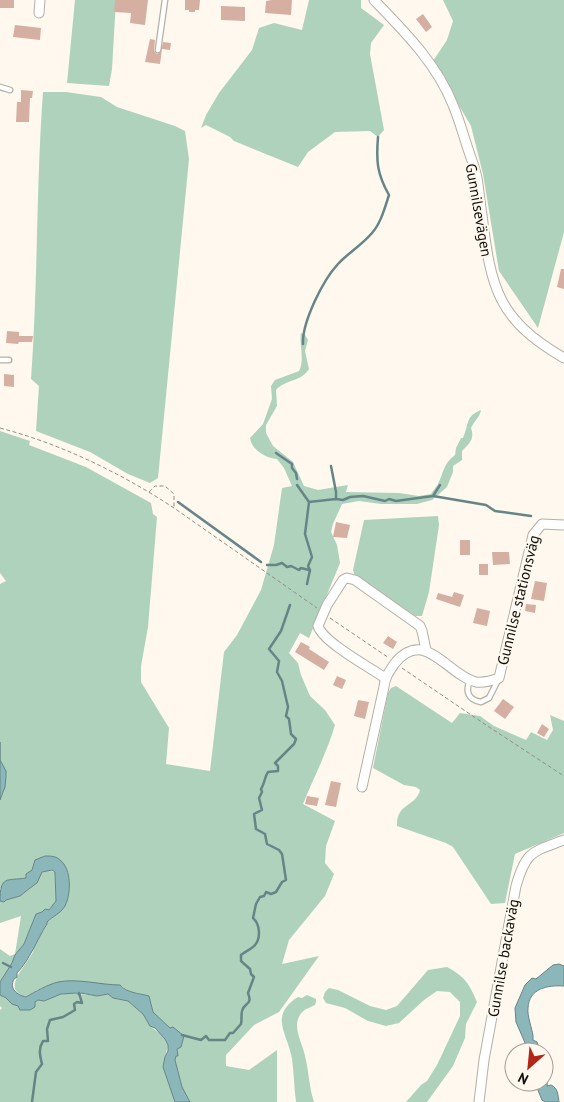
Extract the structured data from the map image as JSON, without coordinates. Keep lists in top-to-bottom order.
{
  "streets": {
    "street": ["Gunnilsevägen", "Gunnilse stationsväg", "Gunnilse backaväg"]
  },
  "north": "bottom left"
}
